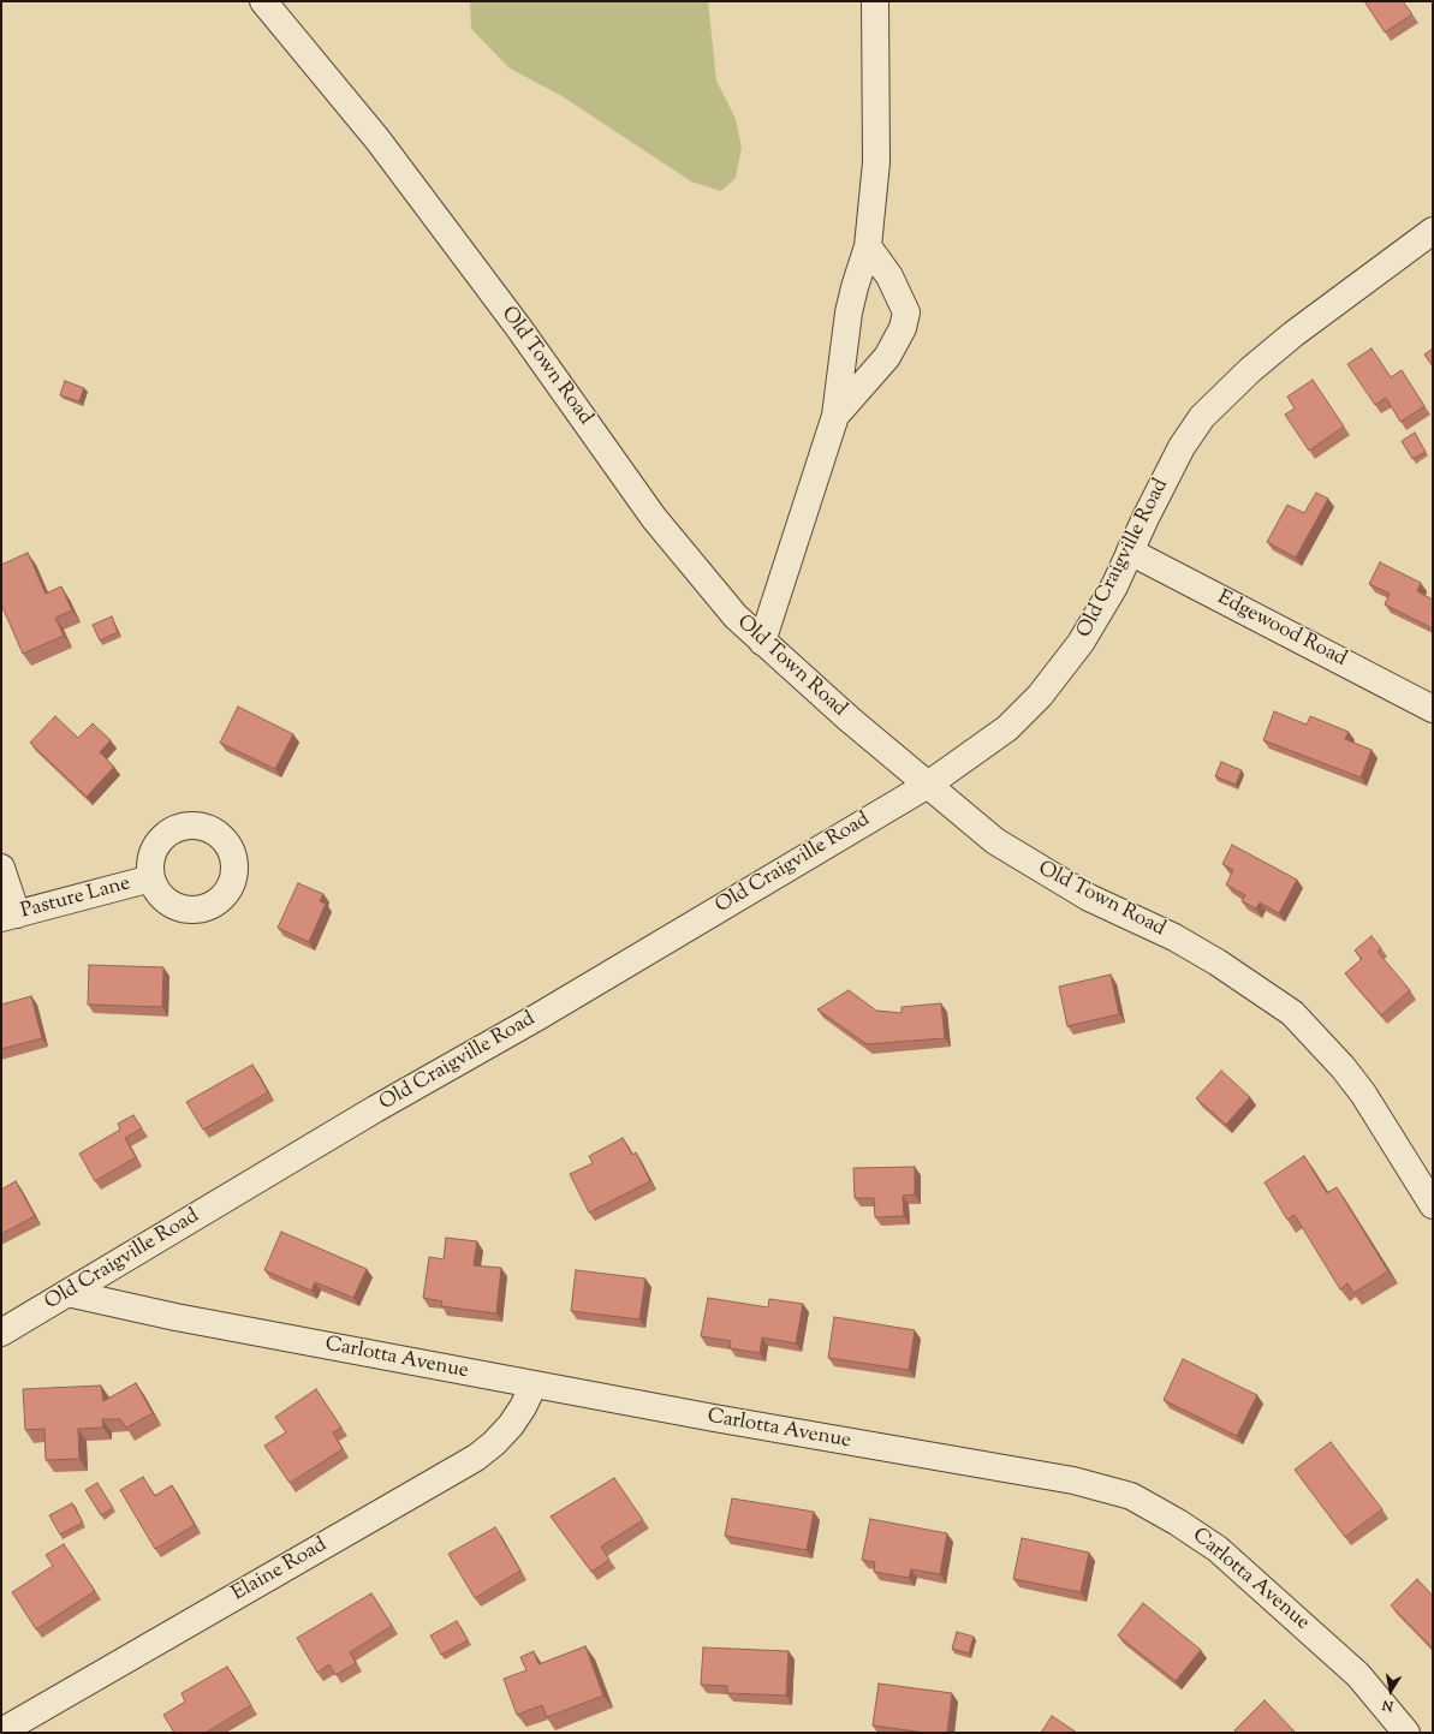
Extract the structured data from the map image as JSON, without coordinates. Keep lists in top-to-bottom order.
{
  "streets": {
    "street": [
      "Old Town Road",
      "Old Craigville Road",
      "Edgewood Road",
      "Pasture Lane",
      "Carlotta Avenue",
      "Elaine Road"
    ]
  },
  "crossings": [
    ["Old Town Road", "Old Craigville Road"],
    ["Old Craigville Road", "Edgewood Road"],
    ["Old Craigville Road", "Carlotta Avenue"],
    ["Carlotta Avenue", "Elaine Road"]
  ],
  "north": "bottom"
}
